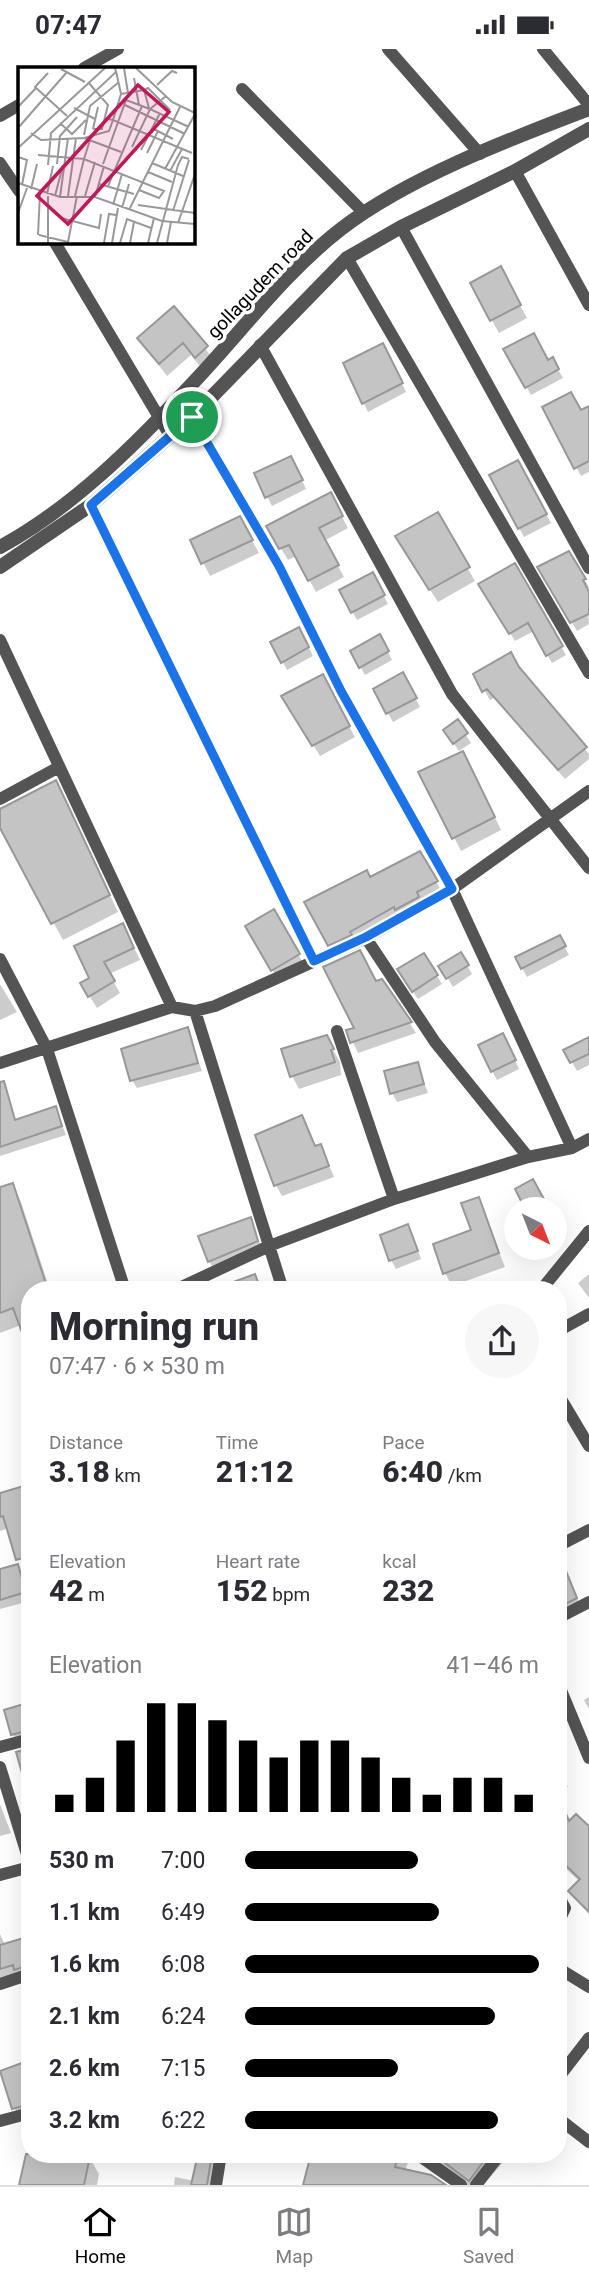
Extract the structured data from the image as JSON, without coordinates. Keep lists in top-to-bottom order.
{
  "streets": {
    "street": ["gollagudem road"]
  },
  "north": "bottom right",
  "page": {
    "status": "07:47",
    "heading": ["Morning run", "07:47 · 6 × 530 m"],
    "stats": [
      ["Distance", "3.18 km"],
      ["Time", "21:12"],
      ["Pace", "6:40 /km"],
      ["Elevation", "42 m"],
      ["Heart rate", "152 bpm"],
      ["kcal", "232"]
    ],
    "chart": ["Elevation", "41–46 m"],
    "list": [
      {
        "name": "530 m",
        "note": "7:00"
      },
      {
        "name": "1.1 km",
        "note": "6:49"
      },
      {
        "name": "1.6 km",
        "note": "6:08"
      },
      {
        "name": "2.1 km",
        "note": "6:24"
      },
      {
        "name": "2.6 km",
        "note": "7:15"
      },
      {
        "name": "3.2 km",
        "note": "6:22"
      }
    ],
    "tabs": ["Home", "Map", "Saved"]
  }
}
